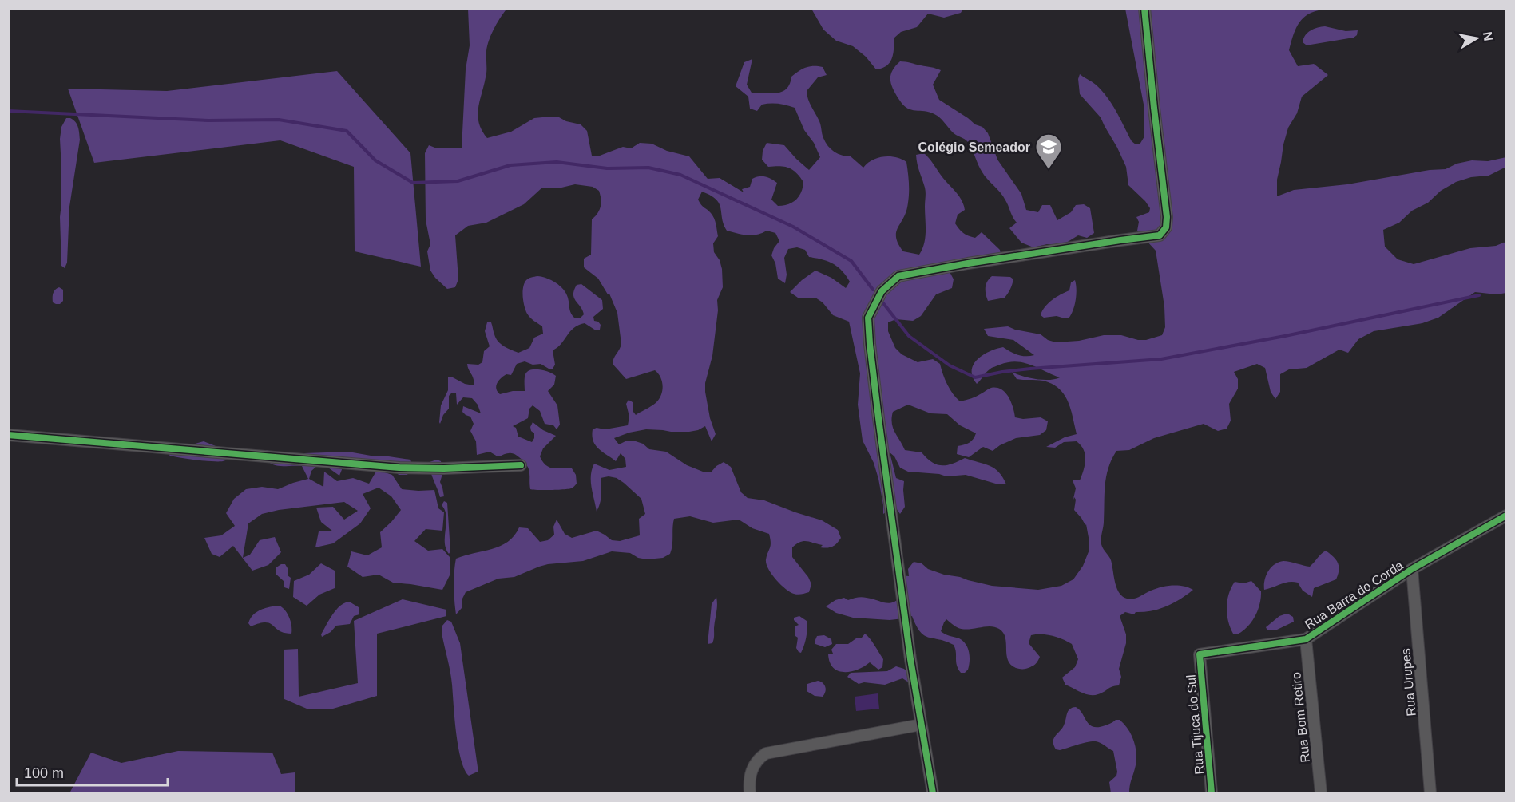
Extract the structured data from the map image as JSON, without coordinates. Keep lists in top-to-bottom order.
{
  "streets": {
    "street": [
      "Rua Barra do Corda",
      "Rua Urupes",
      "Rua Bom Retiro",
      "Rua Tijuca do Sul"
    ]
  },
  "crossings": [
    ["Rua Barra do Corda", "Rua Urupes"],
    ["Rua Barra do Corda", "Rua Bom Retiro"],
    ["Rua Barra do Corda", "Rua Tijuca do Sul"]
  ],
  "places": {
    "school or university": ["Colégio Semeador"]
  },
  "scale_bar": "100 m",
  "north": "right"
}
